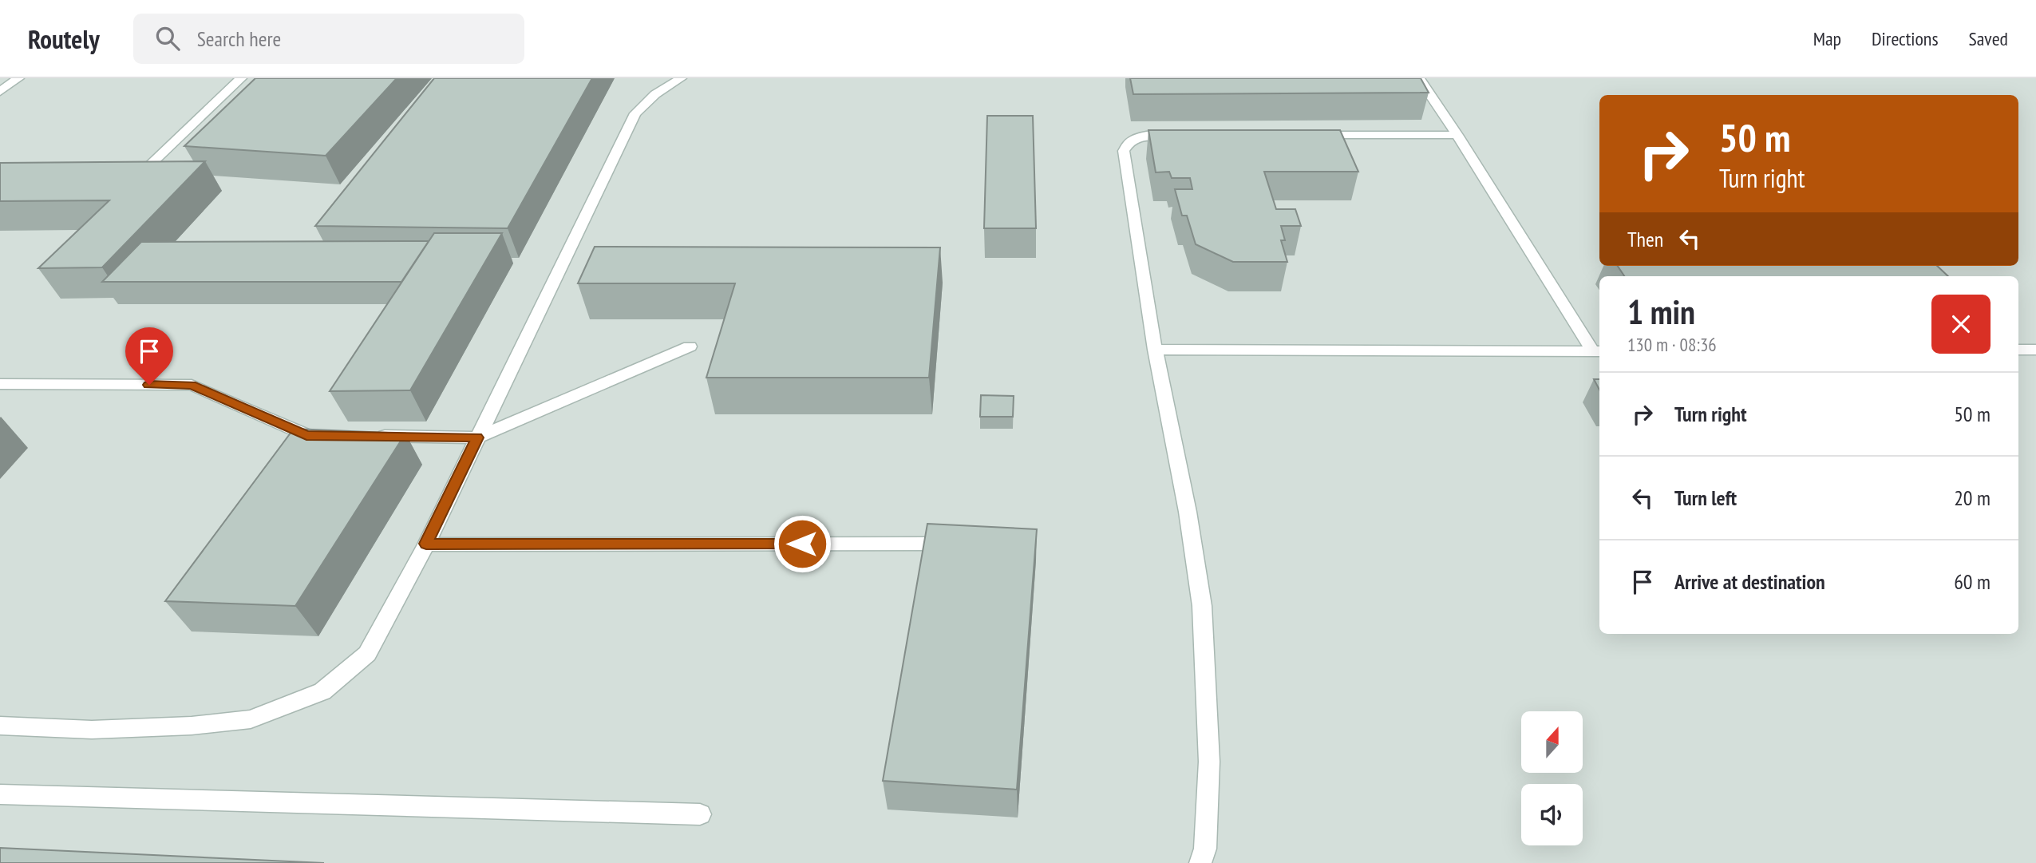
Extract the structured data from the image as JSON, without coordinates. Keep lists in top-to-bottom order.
{
  "north": "top",
  "page": {
    "header": "Routely",
    "search": "Search here",
    "nav": ["Map", "Directions", "Saved"],
    "turn": ["50 m", "Turn right"],
    "then": "Then",
    "heading": ["1 min", "130 m · 08:36"],
    "list": [
      {
        "name": "Turn right",
        "value": "50 m"
      },
      {
        "name": "Turn left",
        "value": "20 m"
      },
      {
        "name": "Arrive at destination",
        "value": "60 m"
      }
    ]
  }
}
